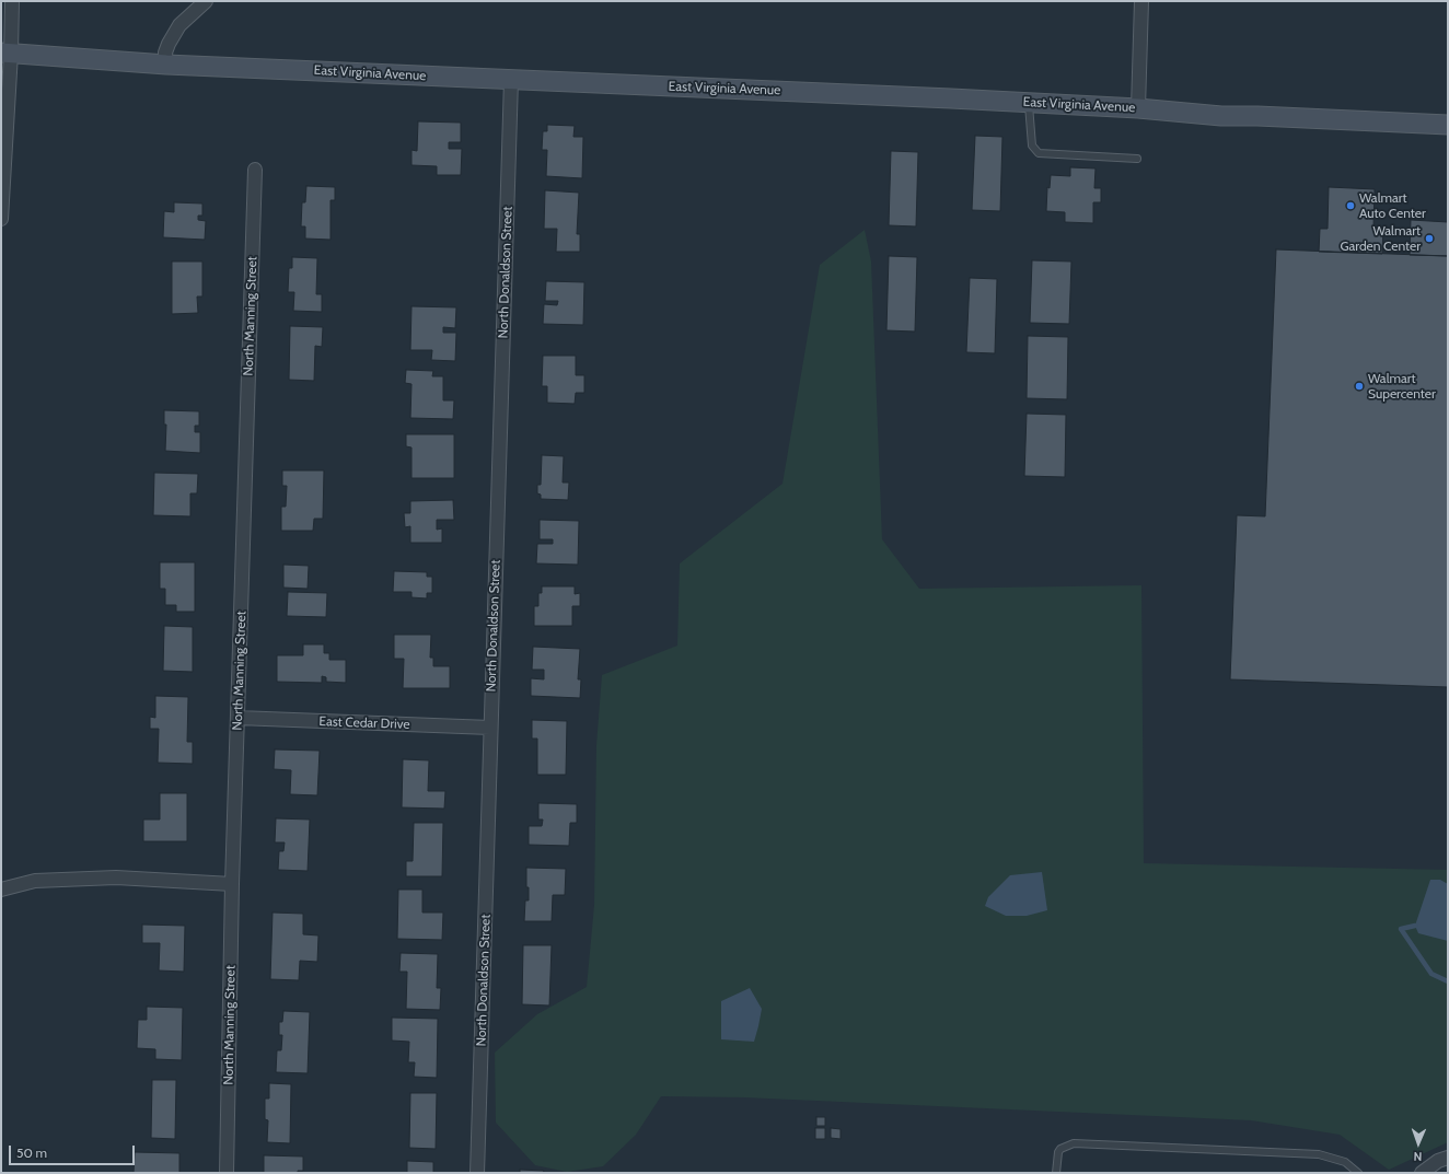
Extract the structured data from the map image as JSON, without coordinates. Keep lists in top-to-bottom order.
{
  "streets": {
    "street": [
      "East Virginia Avenue",
      "North Donaldson Street",
      "North Manning Street",
      "East Cedar Drive"
    ]
  },
  "crossings": [
    ["East Virginia Avenue", "North Donaldson Street"],
    ["North Donaldson Street", "East Cedar Drive"],
    ["North Manning Street", "East Cedar Drive"]
  ],
  "places": ["Walmart Auto Center", "Walmart Garden Center", "Walmart Supercenter"],
  "scale_bar": "50 m",
  "north": "bottom"
}
